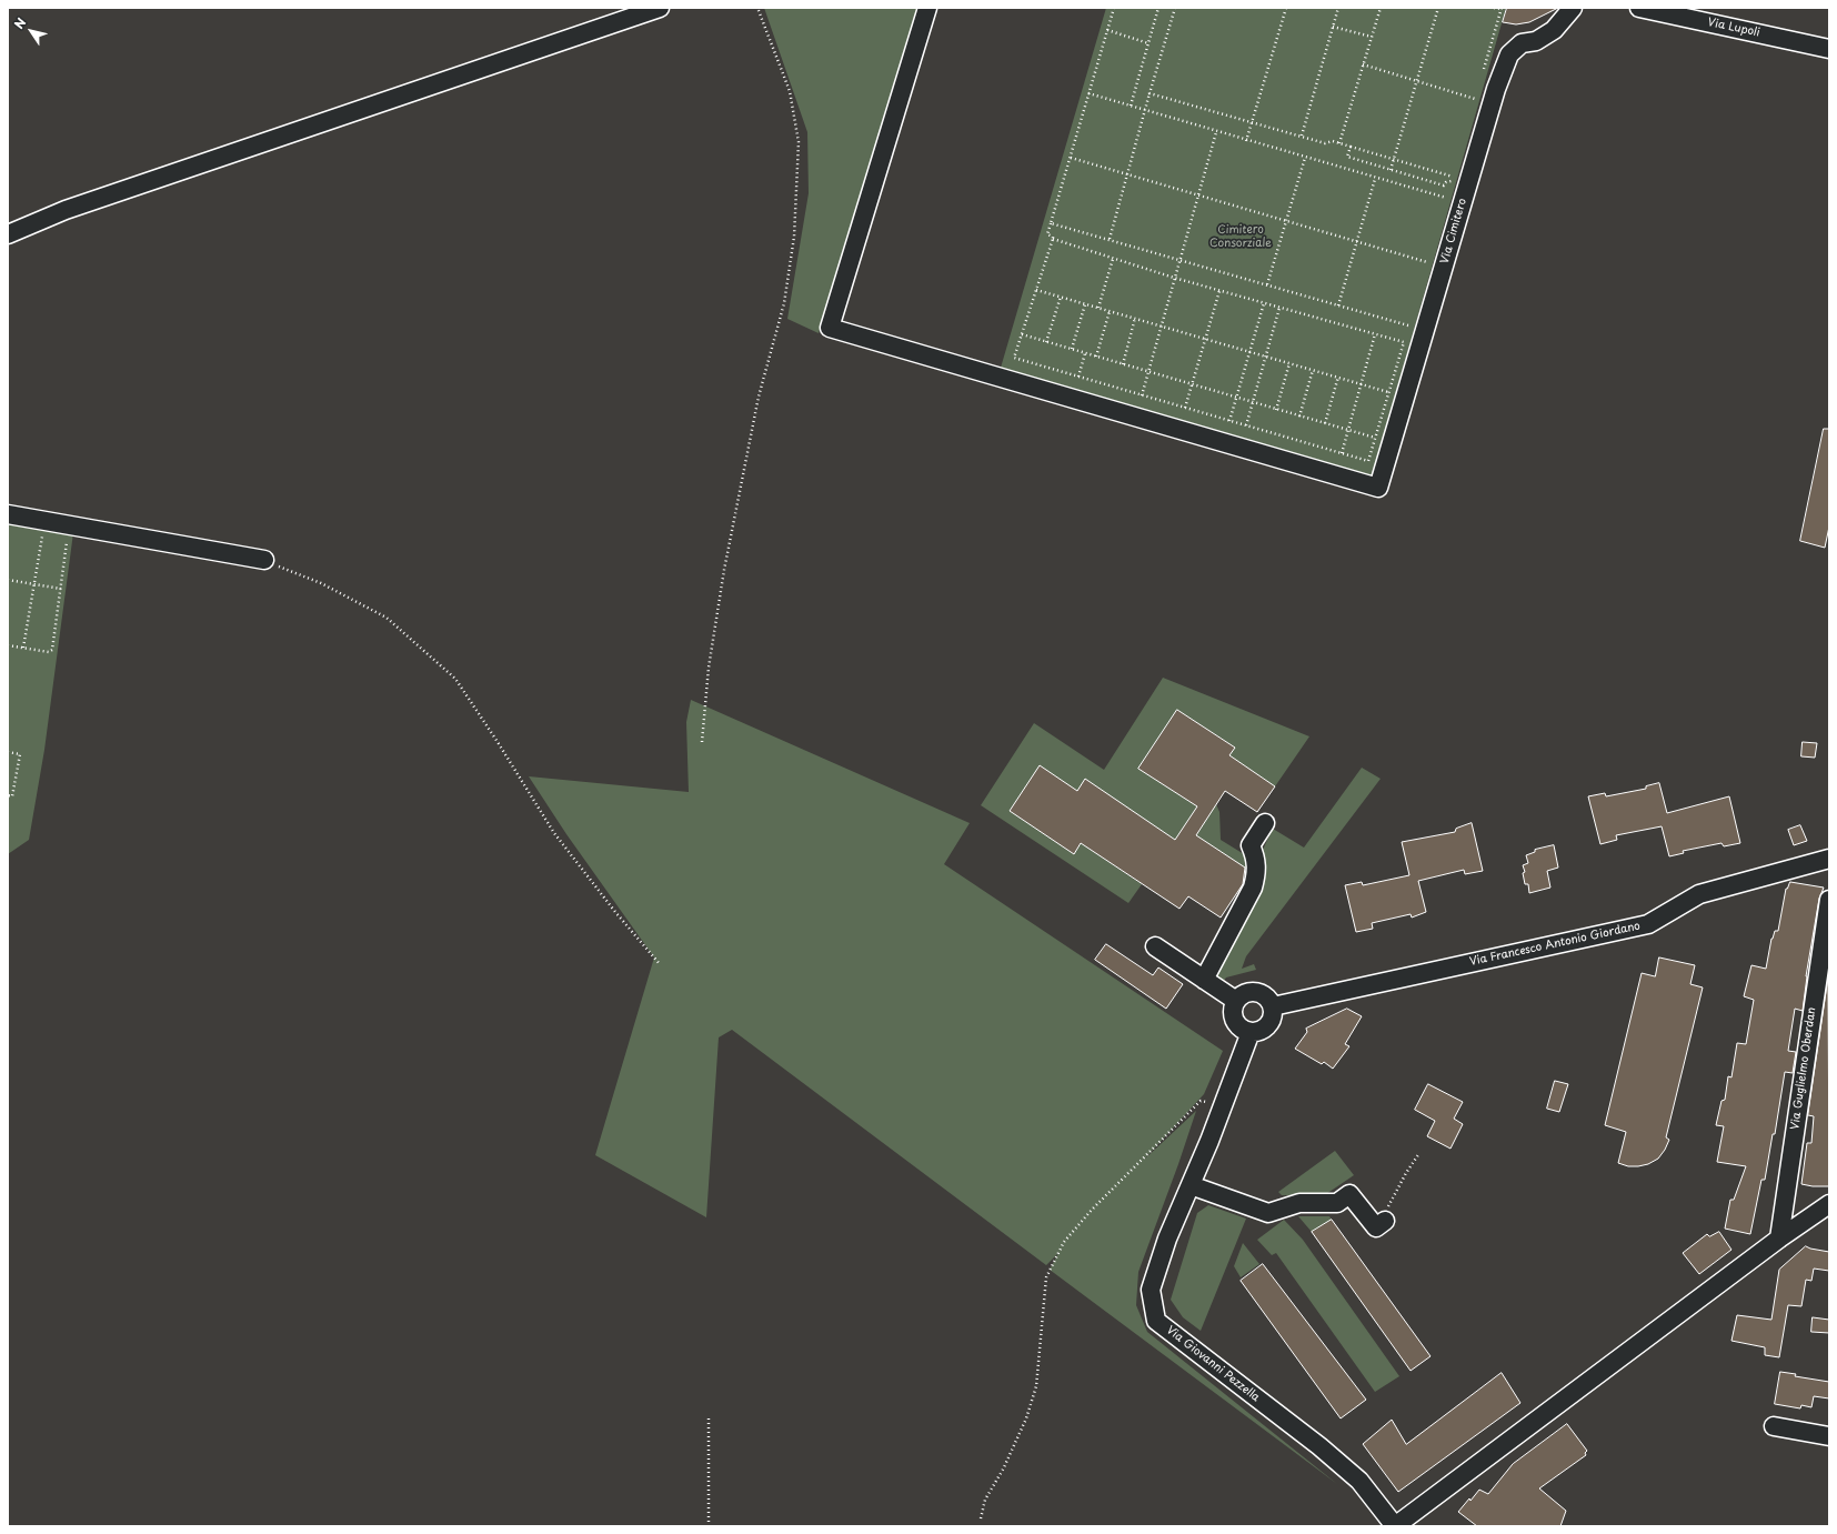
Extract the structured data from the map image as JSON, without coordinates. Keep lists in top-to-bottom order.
{
  "streets": {
    "street": [
      "Via Lupoli",
      "Via Cimitero",
      "Via Francesco Antonio Giordano",
      "Via Guglielmo Oberdan",
      "Via Giovanni Pezzella"
    ]
  },
  "crossings": [
    ["Via Francesco Antonio Giordano", "Via Giovanni Pezzella"]
  ],
  "parks": ["Cimitero Consorziale"],
  "north": "top left"
}
